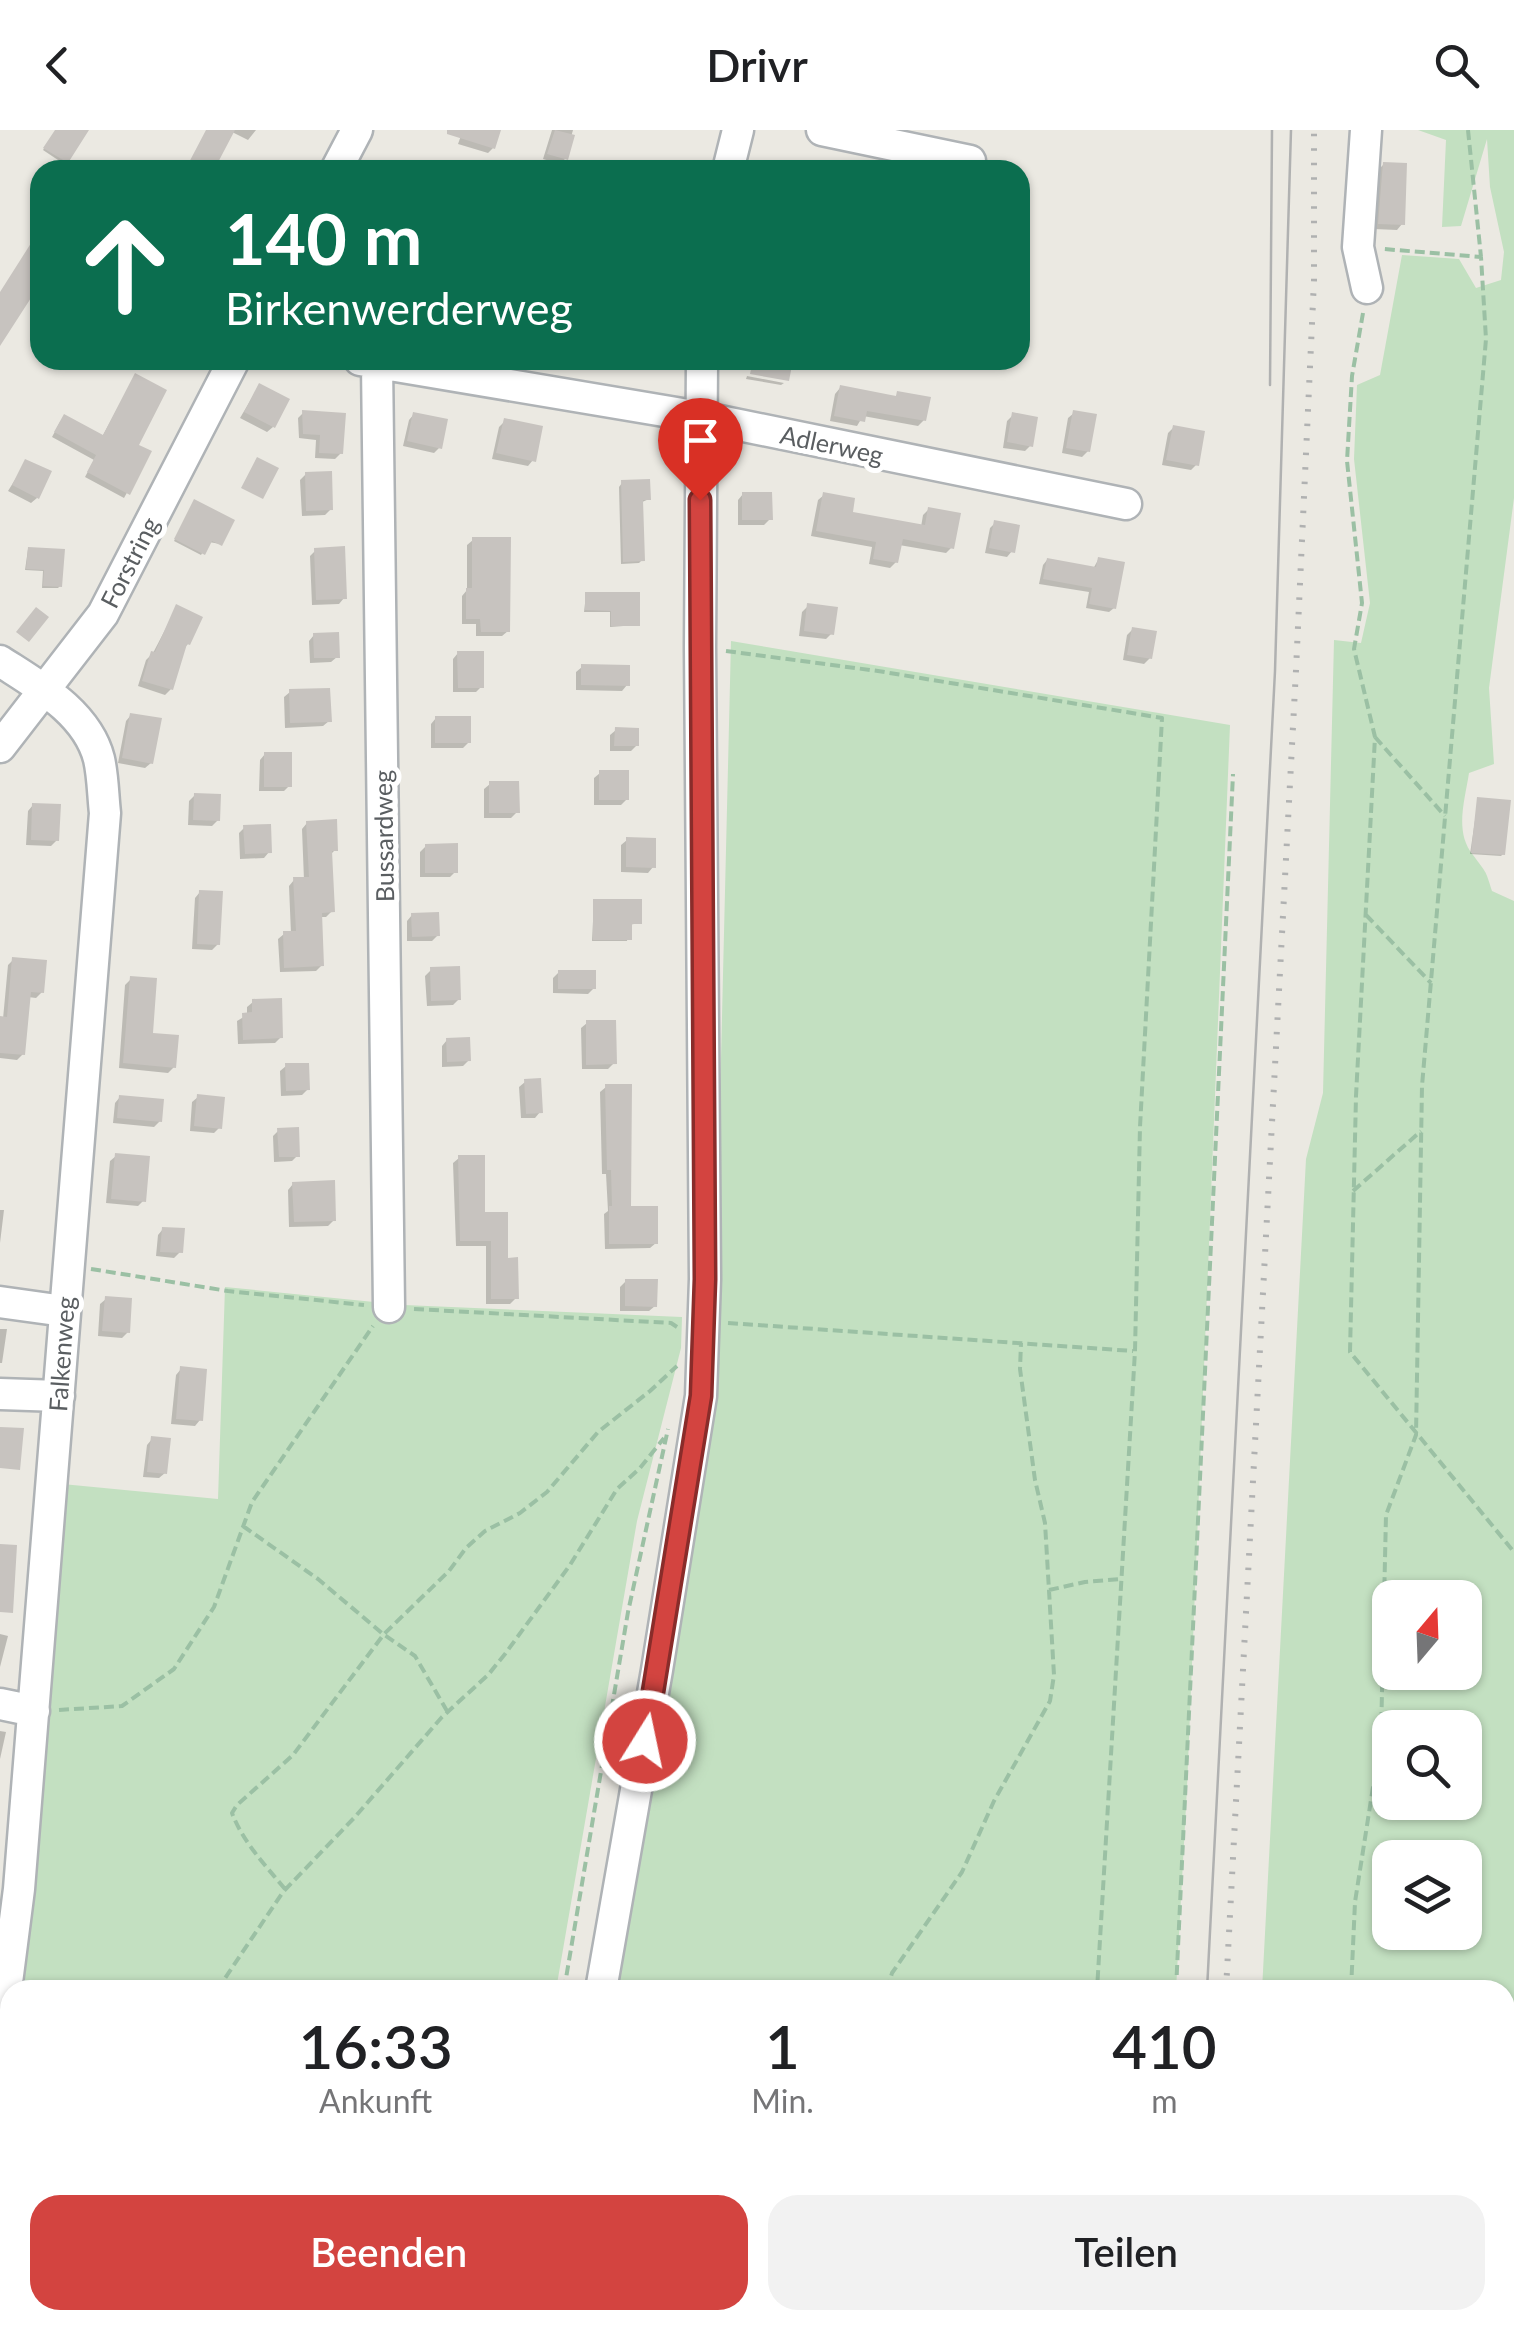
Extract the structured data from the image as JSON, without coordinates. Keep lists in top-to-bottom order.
{
  "streets": {
    "street": [
      "Adlerweg",
      "Forstring",
      "Bussardweg",
      "Falkenweg"
    ]
  },
  "crossings": [
    ["Forstring", "Falkenweg"]
  ],
  "north": "top",
  "page": {
    "header": "Drivr",
    "turn": ["140 m", "Birkenwerderweg"],
    "eta": [
      "16:33",
      "Ankunft",
      "1",
      "Min.",
      "410",
      "m"
    ],
    "buttons": ["Beenden", "Teilen"]
  }
}
